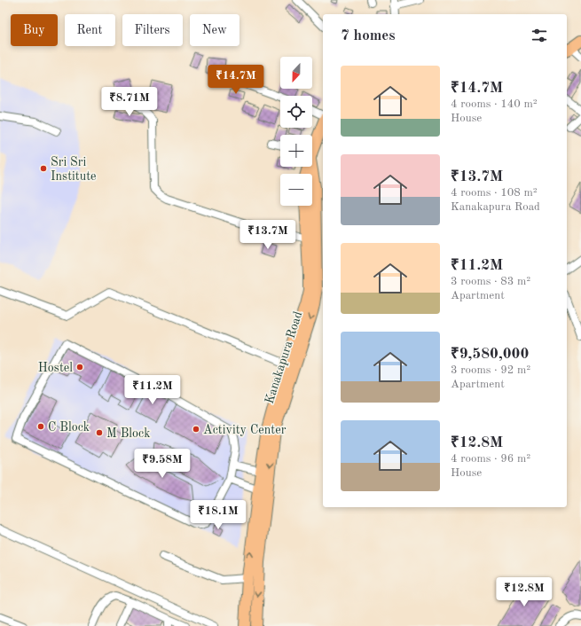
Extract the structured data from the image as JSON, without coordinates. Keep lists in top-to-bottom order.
{
  "streets": {
    "highway": ["Kanakapura Road"]
  },
  "places": [
    "Sri Sri Institute",
    "Hostel",
    "C Block",
    "Activity Center",
    "M Block"
  ],
  "north": "bottom",
  "page": {
    "chip": [
      "Buy",
      "Rent",
      "Filters",
      "New"
    ],
    "heading": "7 homes",
    "map_buttons": ["+", "−"],
    "list": [
      {
        "name": "₹14.7M",
        "note": "4 rooms · 140 m² · House"
      },
      {
        "name": "₹13.7M",
        "note": "4 rooms · 108 m² · Kanakapura Road"
      },
      {
        "name": "₹11.2M",
        "note": "3 rooms · 83 m² · Apartment"
      },
      {
        "name": "₹9,580,000",
        "note": "3 rooms · 92 m² · Apartment"
      },
      {
        "name": "₹12.8M",
        "note": "4 rooms · 96 m² · House"
      }
    ],
    "price": [
      "₹14.7M",
      "₹8.71M",
      "₹13.7M",
      "₹11.2M",
      "₹9.58M",
      "₹18.1M",
      "₹12.8M"
    ]
  }
}
